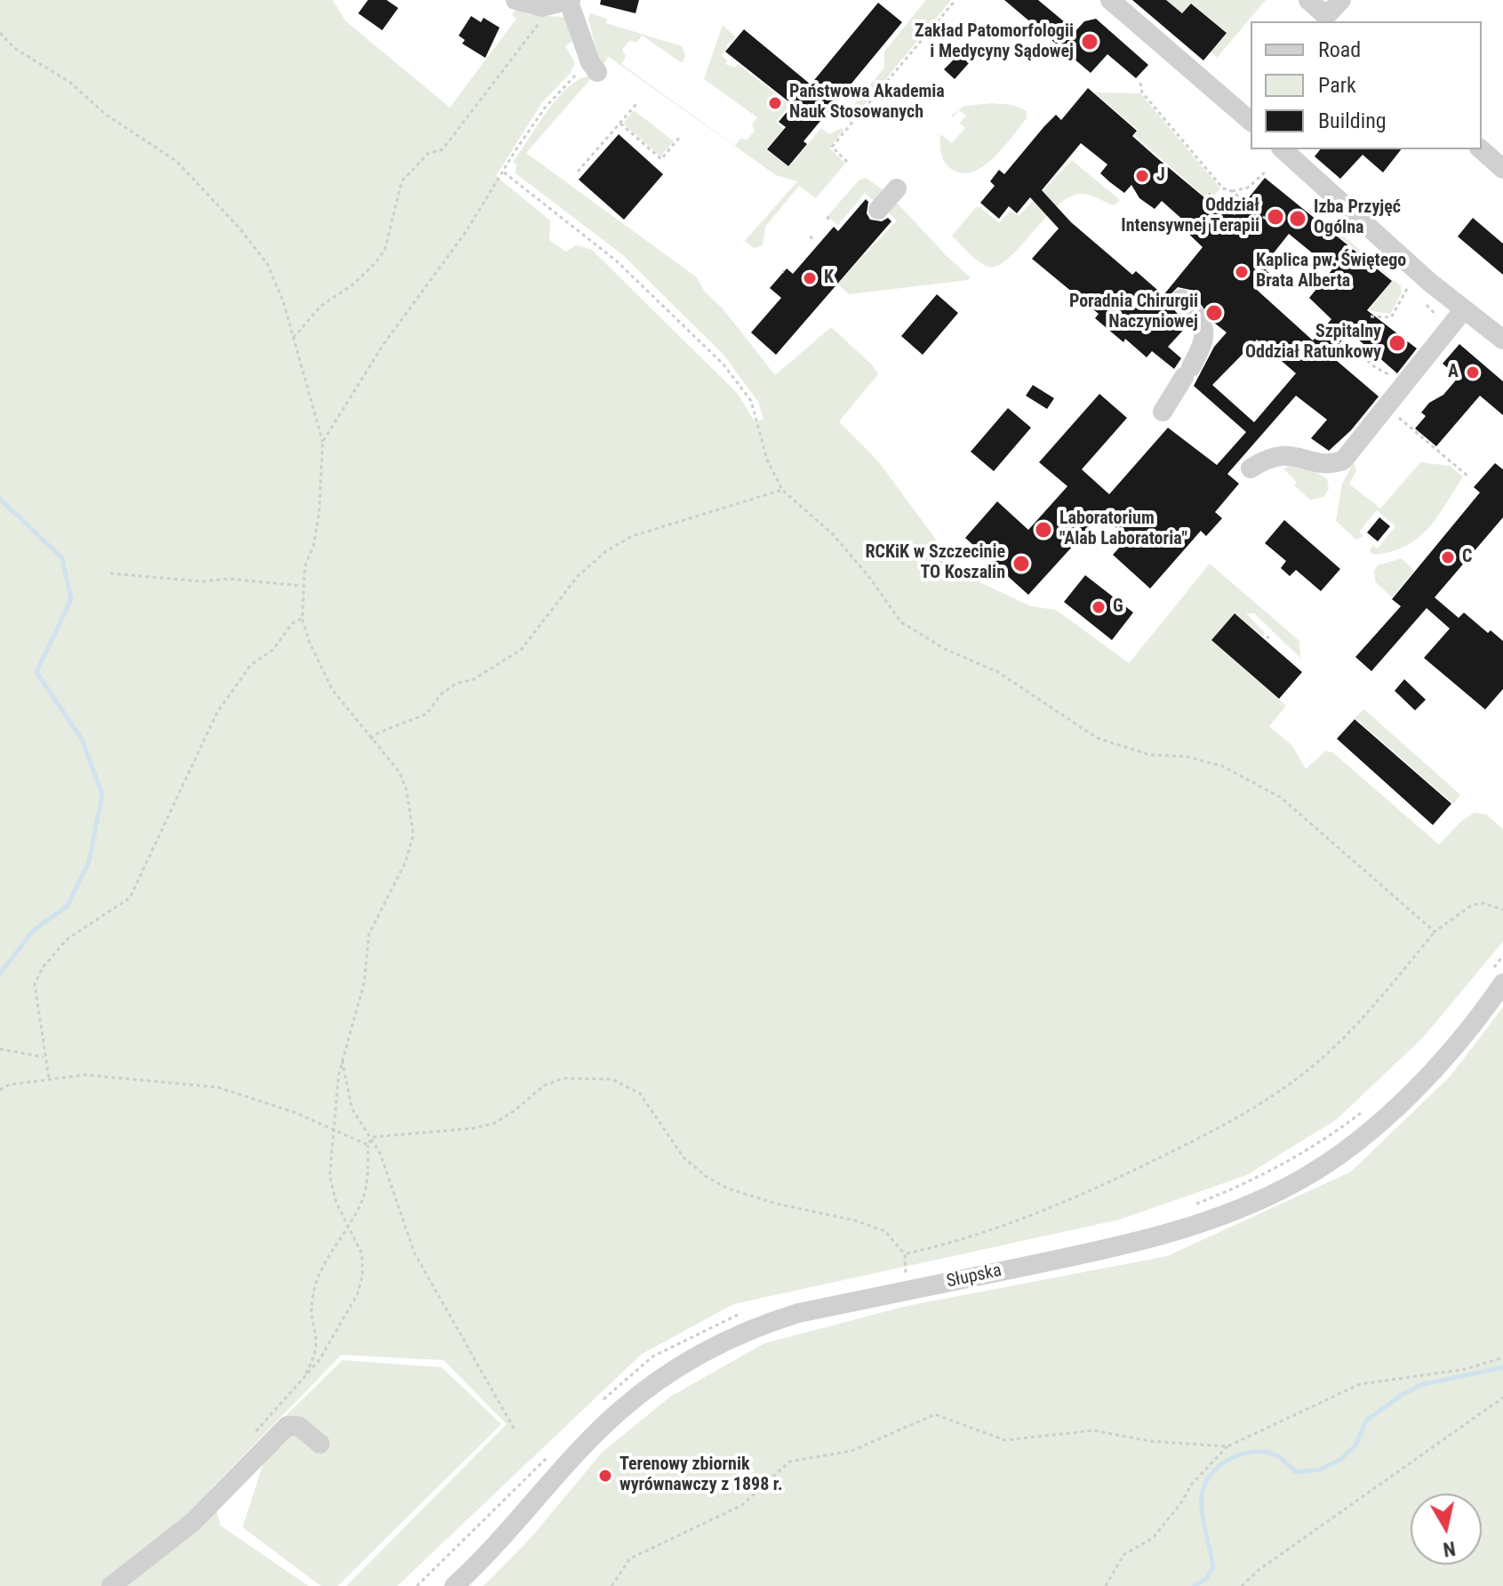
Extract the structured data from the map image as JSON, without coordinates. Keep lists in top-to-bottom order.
{
  "streets": {
    "street": ["Słupska"]
  },
  "places": [
    "Zakład Patomorfologii i Medycyny Sądowej",
    "Państwowa Akademia Nauk Stosowanych",
    "J",
    "Oddział Intensywnej Terapii",
    "Izba Przyjęć Ogólna",
    "Kaplica pw. Świętego Brata Alberta",
    "K",
    "Poradnia Chirurgii Naczyniowej",
    "Szpitalny Oddział Ratunkowy",
    "A",
    "Laboratorium \"Alab Laboratoria\"",
    "C",
    "RCKiK w Szczecinie TO Koszalin",
    "G",
    "Terenowy zbiornik wyrównawczy z 1898 r."
  ],
  "legend": ["Road", "Park", "Building"],
  "north": "bottom"
}
